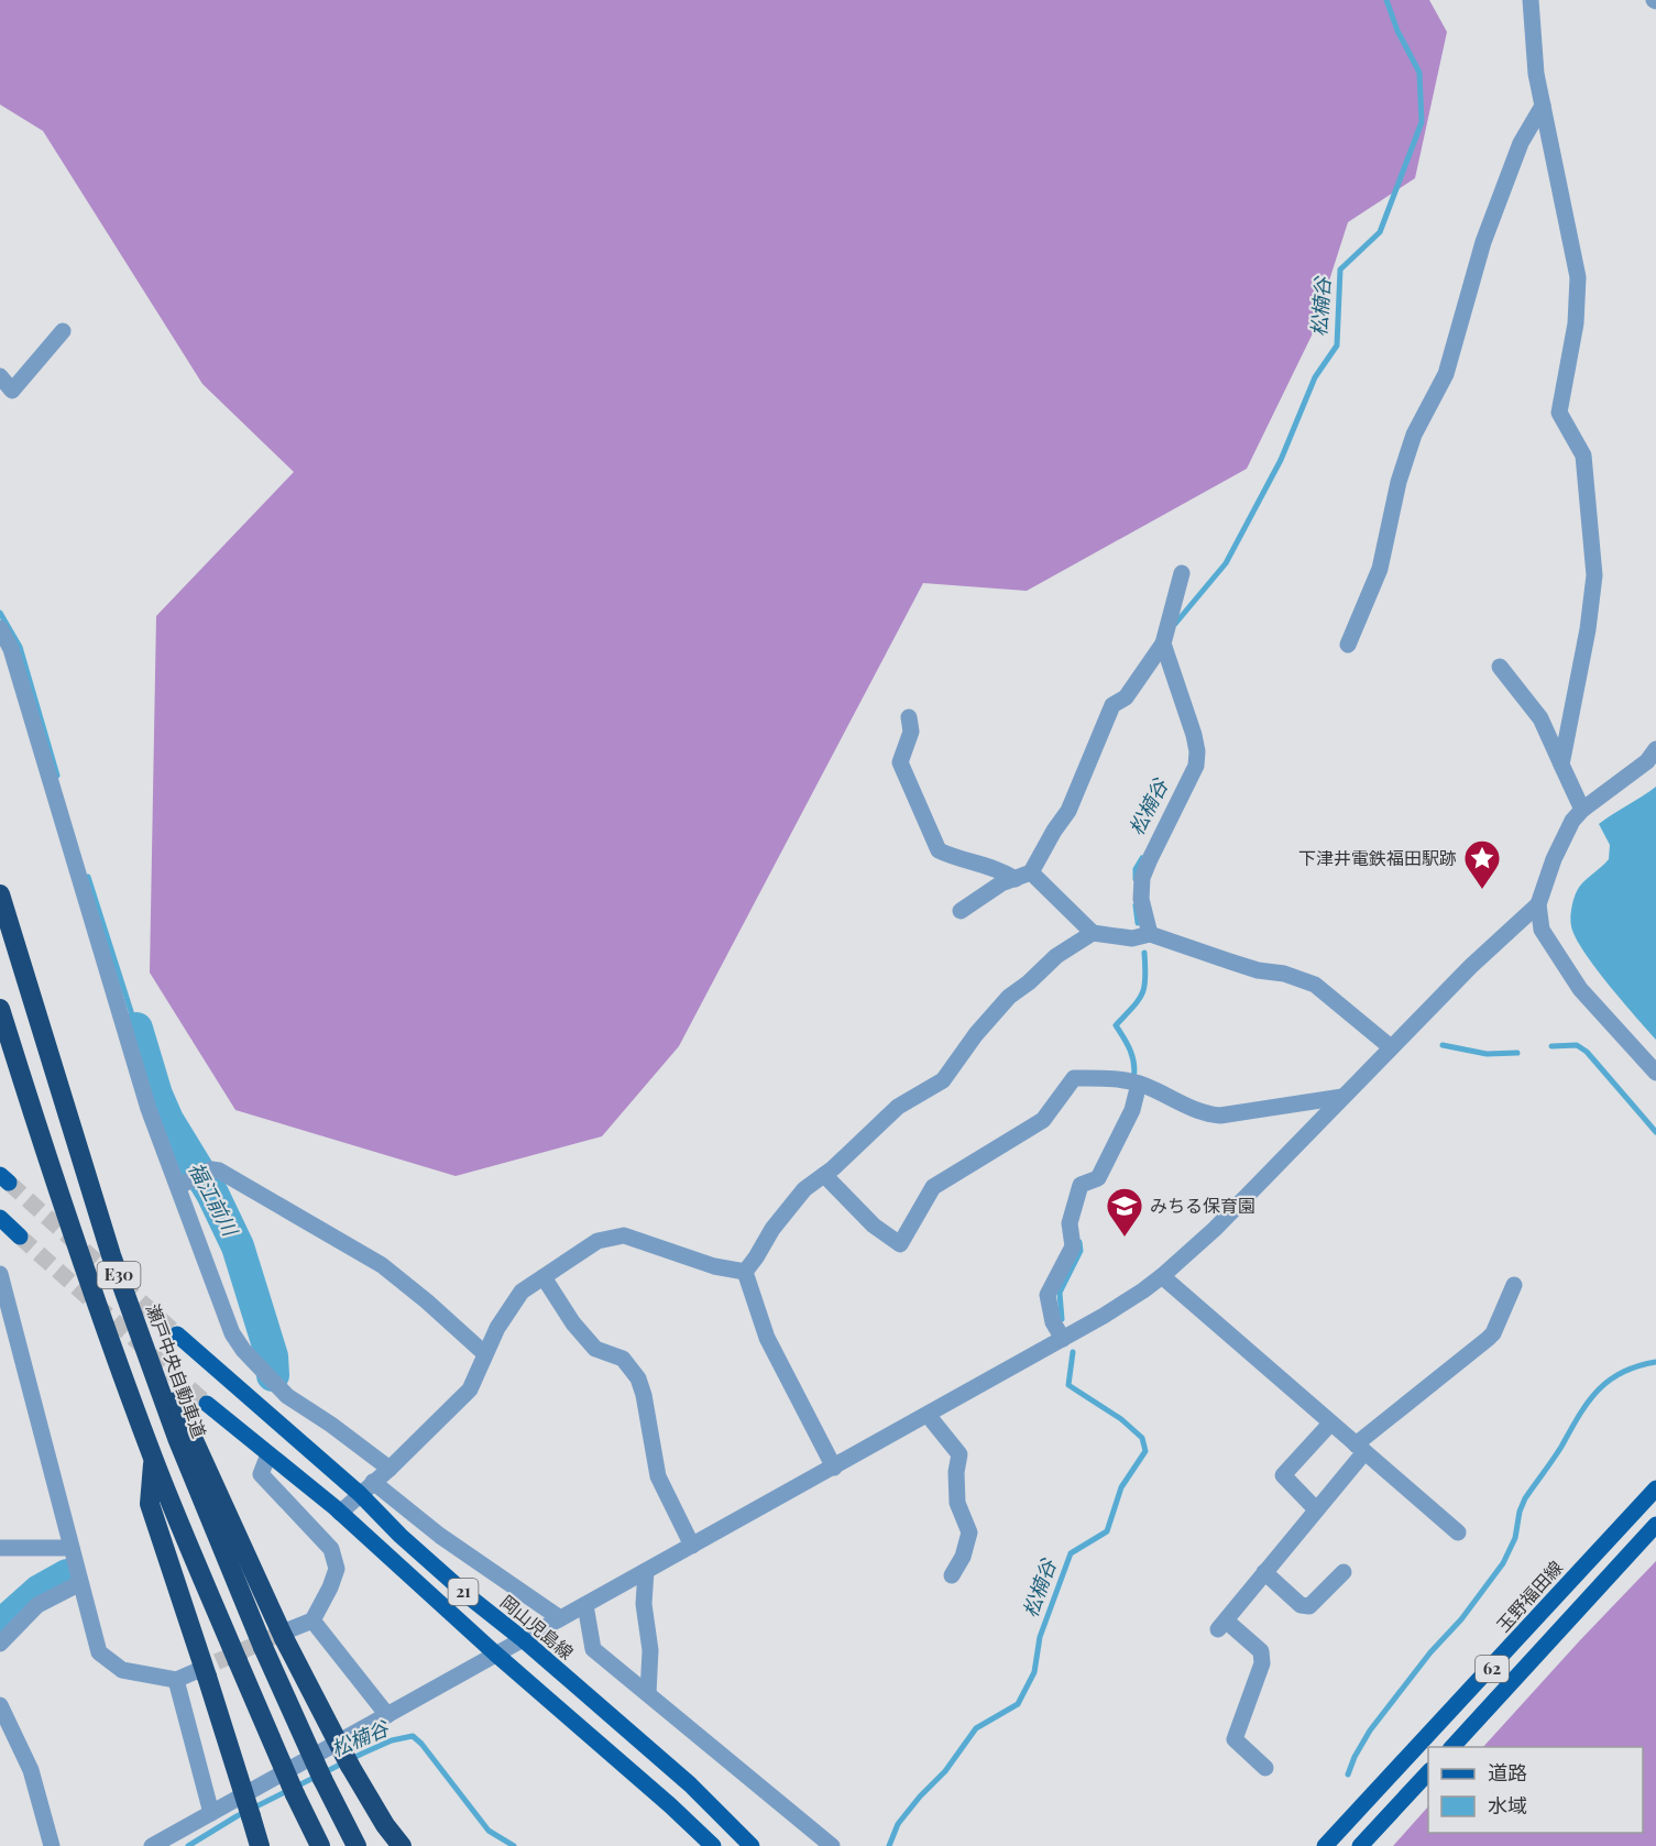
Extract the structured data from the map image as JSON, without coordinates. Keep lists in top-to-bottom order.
{
  "streets": {
    "highway": ["E30", "瀬戸中央自動車道"],
    "main road": [
      "21",
      "玉野福田線",
      "岡山児島線",
      "62"
    ]
  },
  "water": ["松楠谷", "福江前川"],
  "places": {
    "place": ["下津井電鉄福田駅跡"],
    "school or university": ["みちる保育園"]
  },
  "legend": ["道路", "水域"]
}
